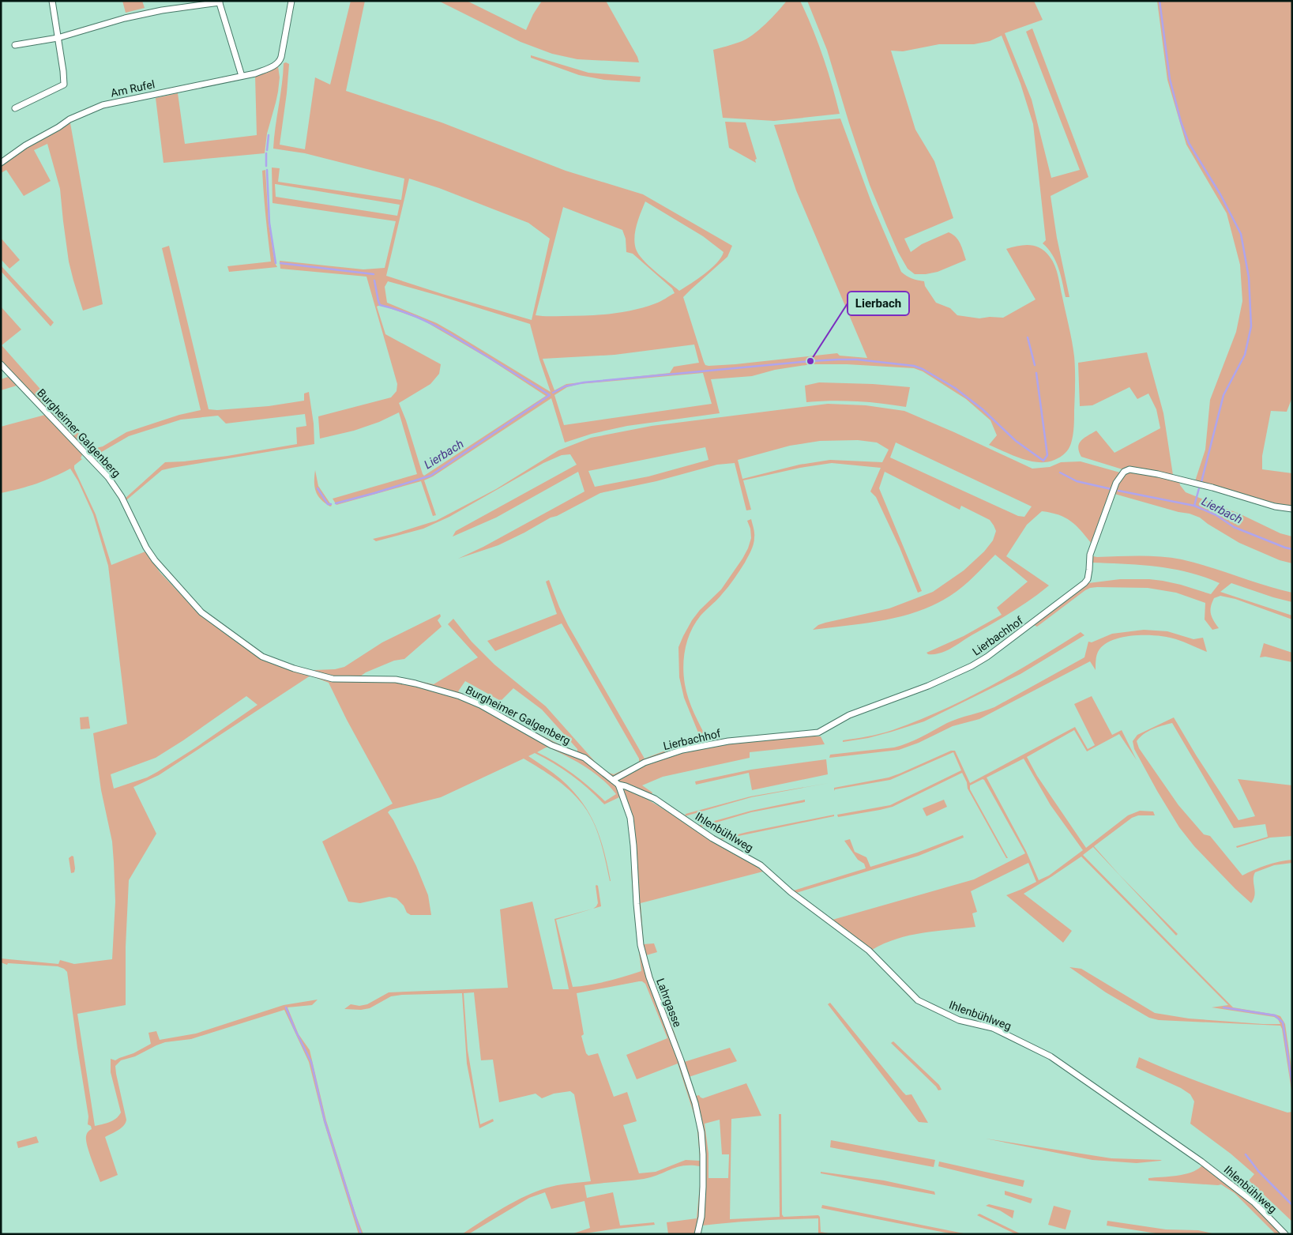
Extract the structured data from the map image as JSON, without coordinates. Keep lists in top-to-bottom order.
{
  "streets": {
    "street": [
      "Am Rufel",
      "Burgheimer Galgenberg",
      "Lierbachhof",
      "Ihlenbühlweg",
      "Lahrgasse"
    ]
  },
  "crossings": [
    ["Burgheimer Galgenberg", "Lierbachhof"],
    ["Burgheimer Galgenberg", "Lahrgasse"],
    ["Lierbachhof", "Lahrgasse"],
    ["Ihlenbühlweg", "Lahrgasse"]
  ],
  "water": ["Lierbach"],
  "places": ["Lierbach"]
}
